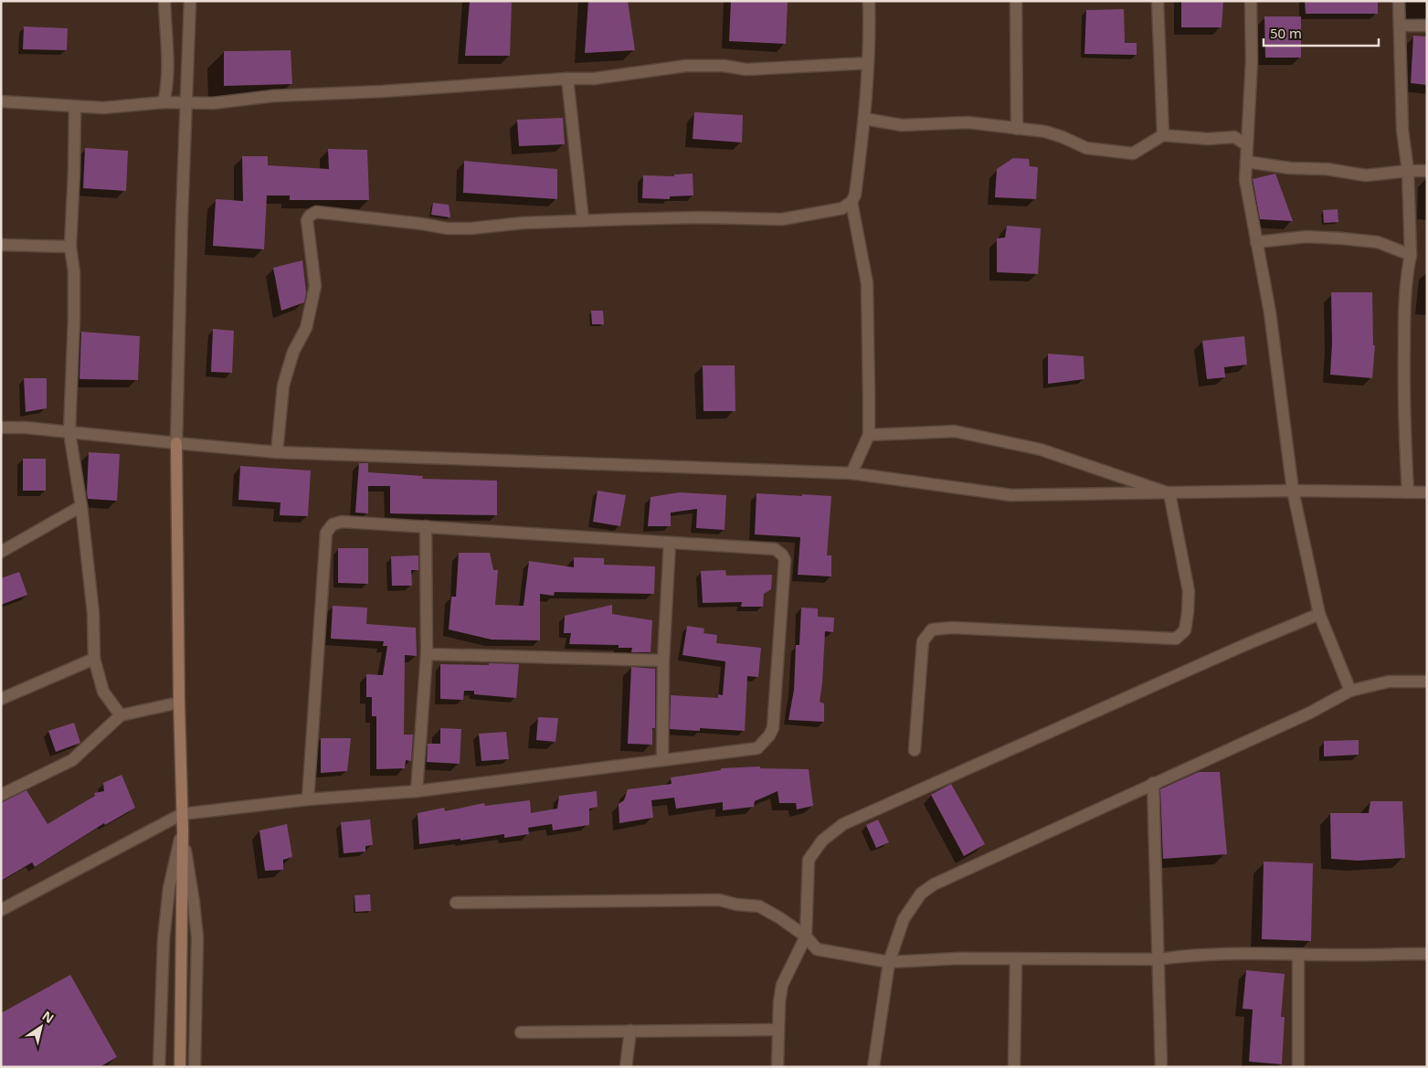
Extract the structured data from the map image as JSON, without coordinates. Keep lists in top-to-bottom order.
{
  "scale_bar": "50 m",
  "north": "top right"
}
